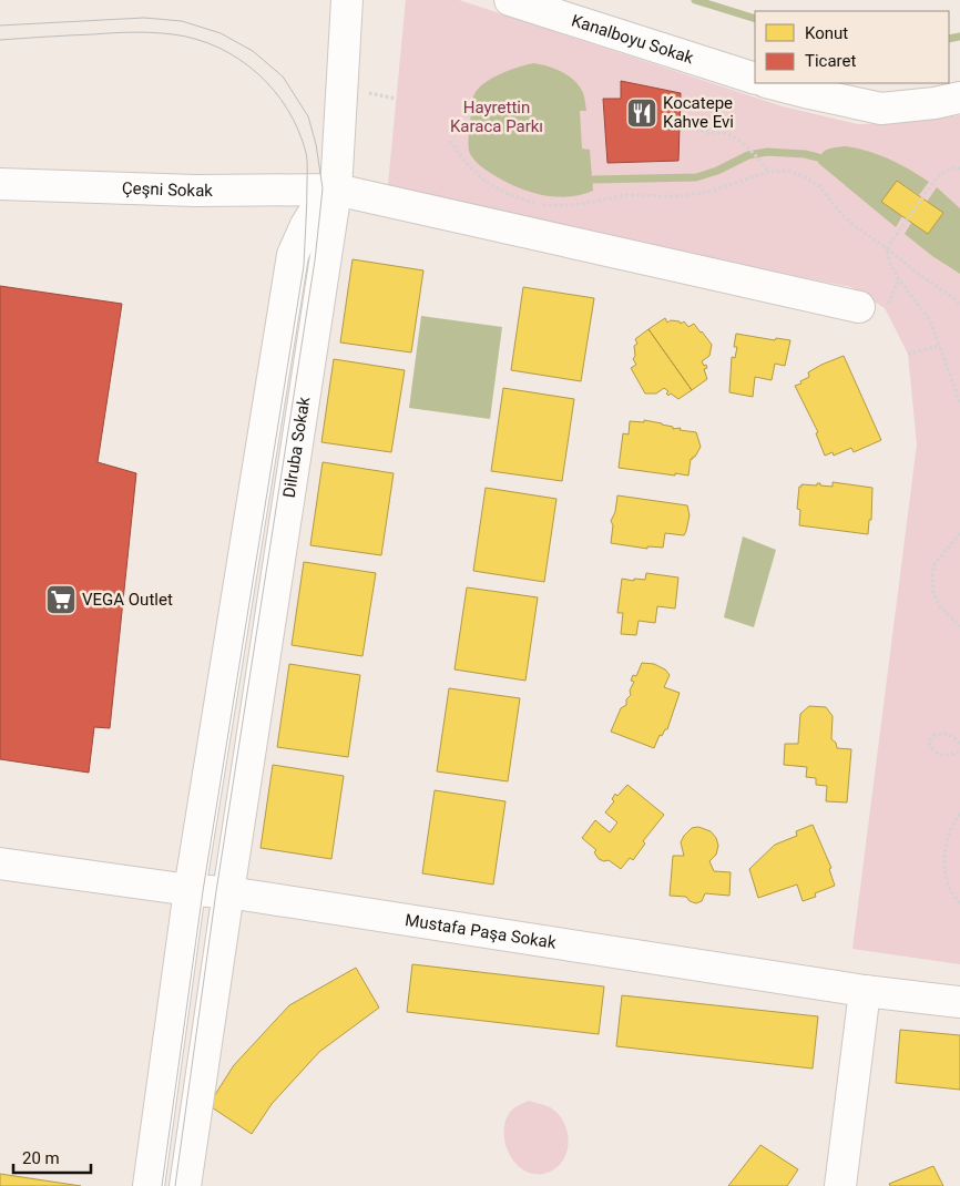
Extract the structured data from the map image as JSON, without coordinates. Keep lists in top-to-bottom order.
{
  "streets": {
    "street": [
      "Kanalboyu Sokak",
      "Çeşni Sokak",
      "Dilruba Sokak",
      "Mustafa Paşa Sokak"
    ]
  },
  "crossings": [
    ["Çeşni Sokak", "Dilruba Sokak"],
    ["Dilruba Sokak", "Mustafa Paşa Sokak"]
  ],
  "parks": ["Hayrettin Karaca Parkı"],
  "places": {
    "restaurant": ["Kocatepe Kahve Evi"],
    "supermarket": ["VEGA Outlet"]
  },
  "legend": ["Konut", "Ticaret"],
  "scale_bar": "20 m"
}
